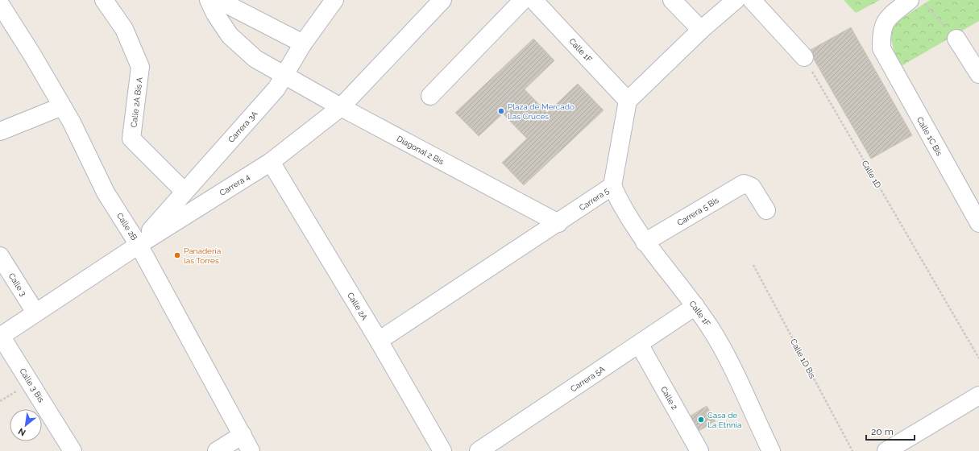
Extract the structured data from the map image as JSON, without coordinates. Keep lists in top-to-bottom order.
{
  "streets": {
    "street": [
      "Calle 1F",
      "Calle 2A Bis A",
      "Carrera 3A",
      "Calle 1C Bis",
      "Diagonal 2 Bis",
      "Carrera 4",
      "Carrera 5",
      "Carrera 5 Bis",
      "Calle 2B",
      "Calle 3",
      "Calle 2A",
      "Carrera 5A",
      "Calle 3 Bis",
      "Calle 2"
    ],
    "path": ["Calle 1D", "Calle 1D Bis"]
  },
  "crossings": [
    ["Calle 1F", "Carrera 5"],
    ["Calle 1F", "Carrera 5 Bis"],
    ["Calle 1F", "Carrera 5A"],
    ["Calle 2A Bis A", "Carrera 3A"],
    ["Carrera 3A", "Diagonal 2 Bis"],
    ["Carrera 3A", "Carrera 4"],
    ["Carrera 3A", "Calle 2B"],
    ["Diagonal 2 Bis", "Carrera 4"],
    ["Diagonal 2 Bis", "Carrera 5"],
    ["Carrera 4", "Calle 2B"],
    ["Carrera 4", "Calle 3"],
    ["Carrera 4", "Calle 2A"],
    ["Carrera 4", "Calle 3 Bis"],
    ["Carrera 5", "Calle 2A"],
    ["Carrera 5A", "Calle 2"]
  ],
  "places": ["Plaza de Mercado Las Cruces", "Panadería las Torres", "Casa de La Etnnia"],
  "scale_bar": "20 m",
  "north": "bottom left"
}
